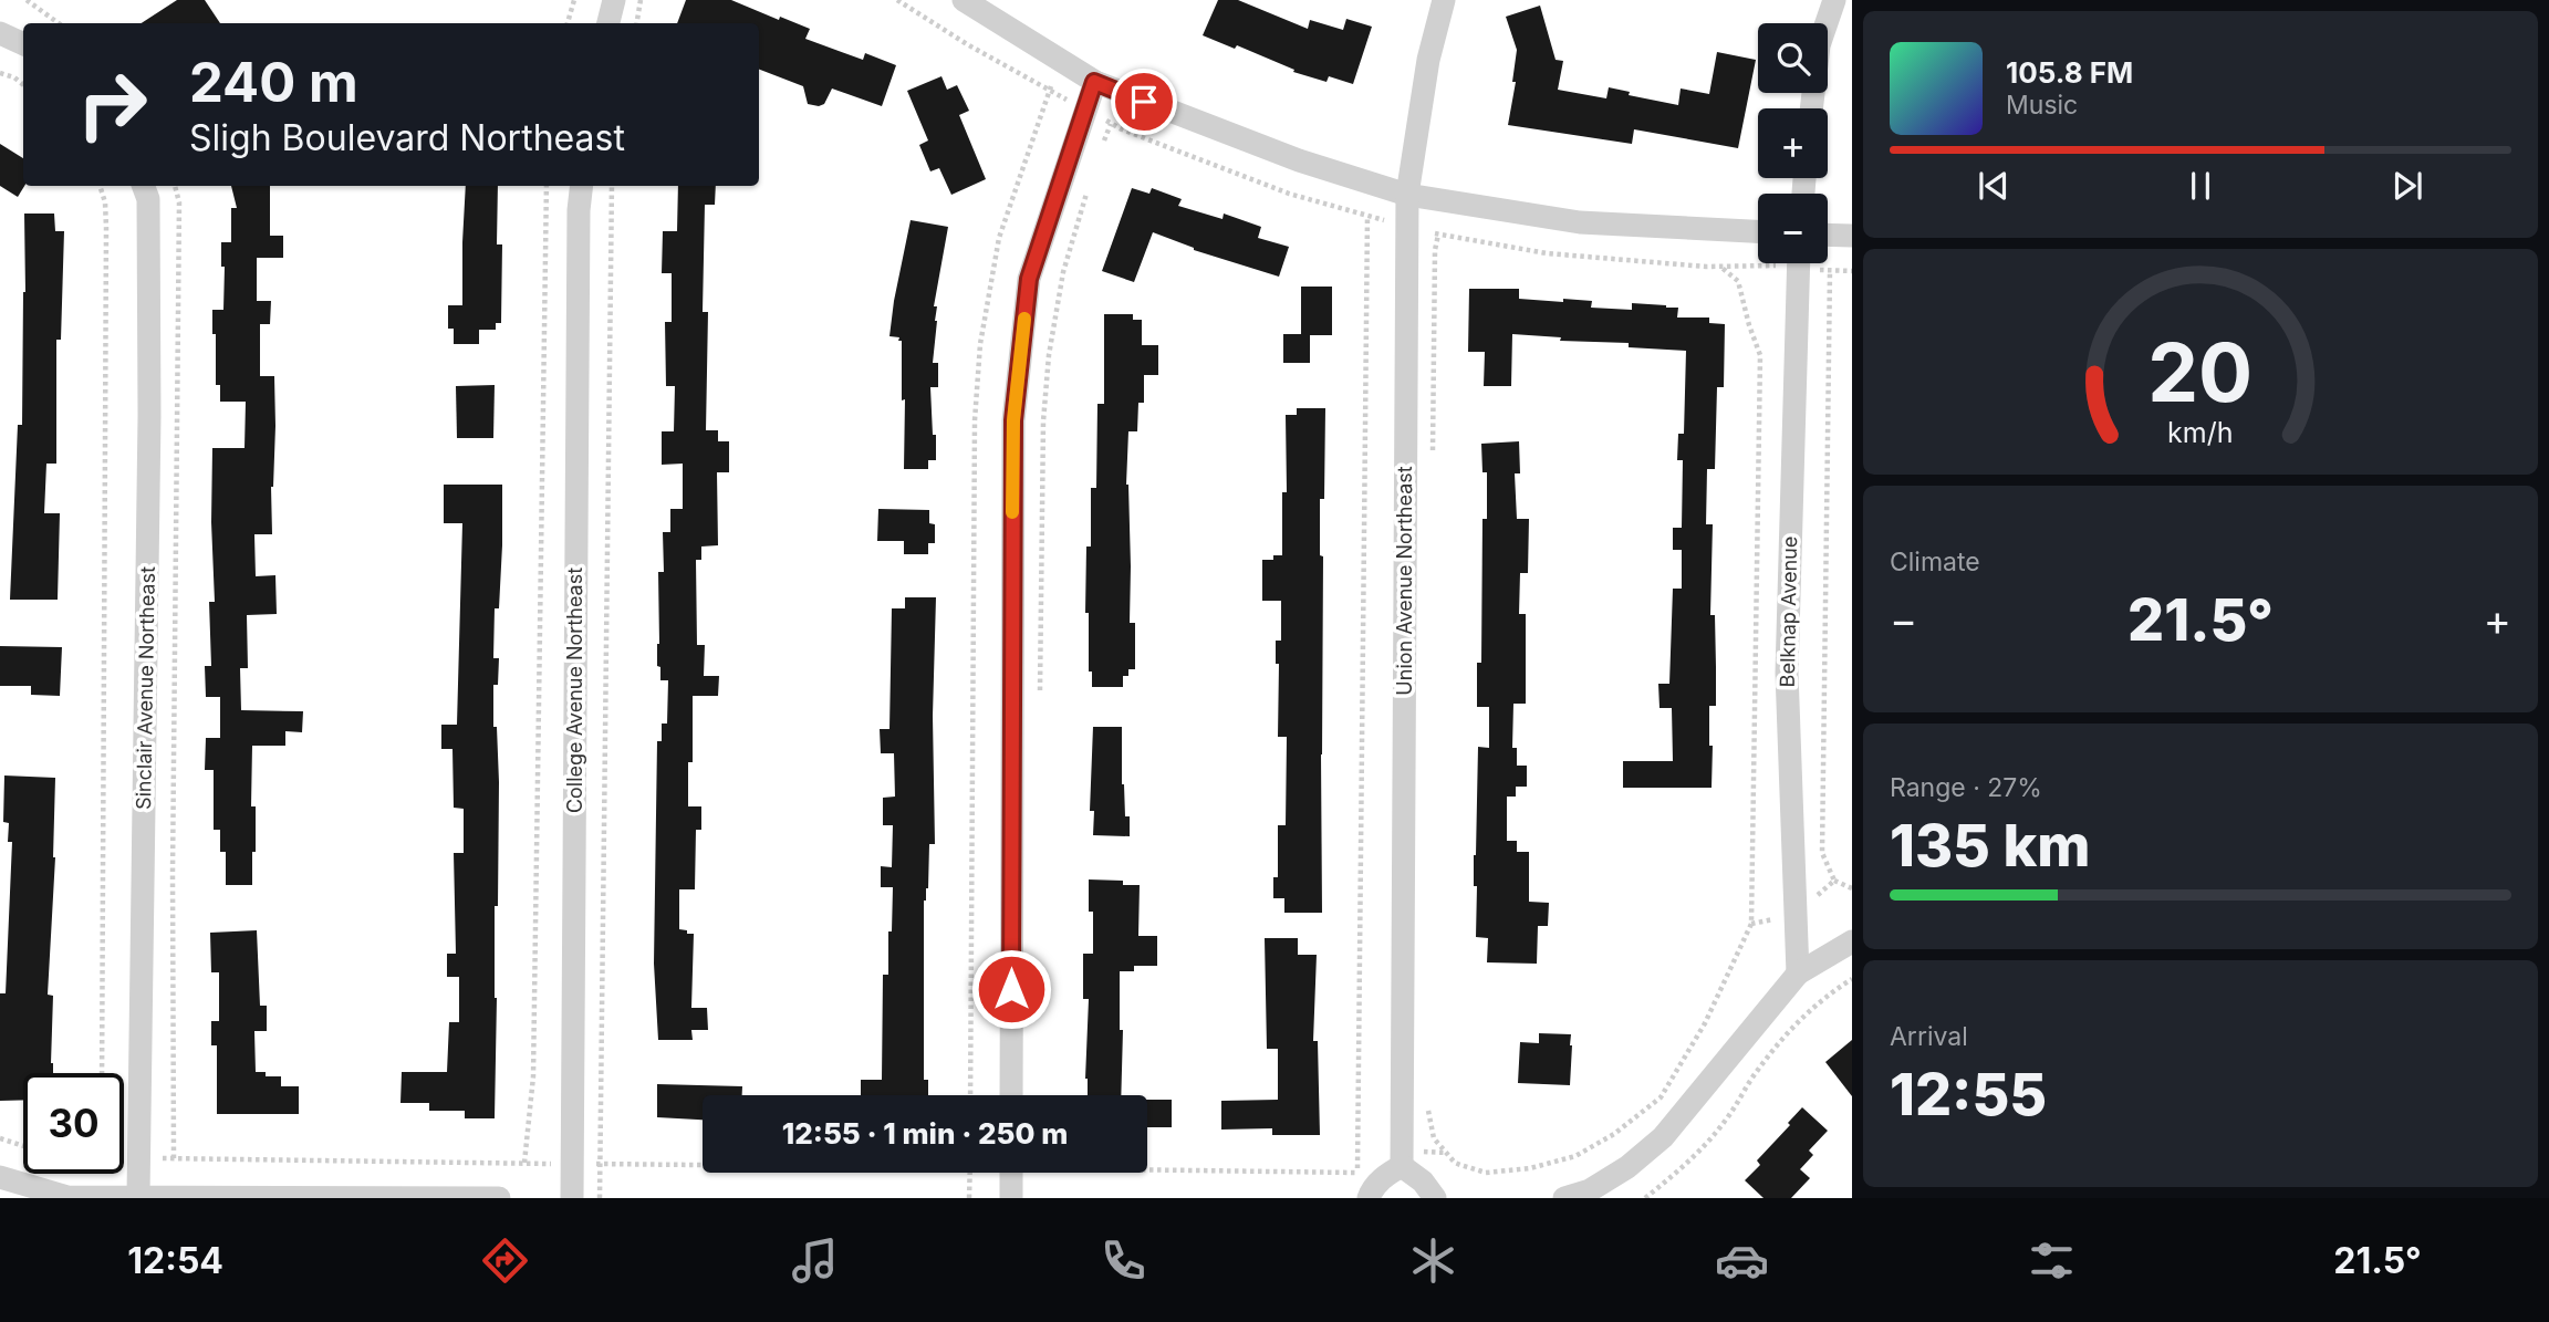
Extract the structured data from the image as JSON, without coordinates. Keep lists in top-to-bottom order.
{
  "streets": {
    "street": [
      "Union Avenue Northeast",
      "Belknap Avenue",
      "Sinclair Avenue Northeast",
      "College Avenue Northeast"
    ]
  },
  "page": {
    "map_buttons": ["+", "−"],
    "turn": ["240 m", "Sligh Boulevard Northeast"],
    "song": ["105.8 FM", "Music"],
    "tile": [
      "Climate",
      ["Range · 27%", "135 km"],
      ["Arrival", "12:55"]
    ],
    "heat": ["−", "21.5°", "+"],
    "limit": "30",
    "trip": "12:55 · 1 min · 250 m",
    "tabs": ["12:54", "21.5°"],
    "gauge": ["20", "km/h"]
  }
}
